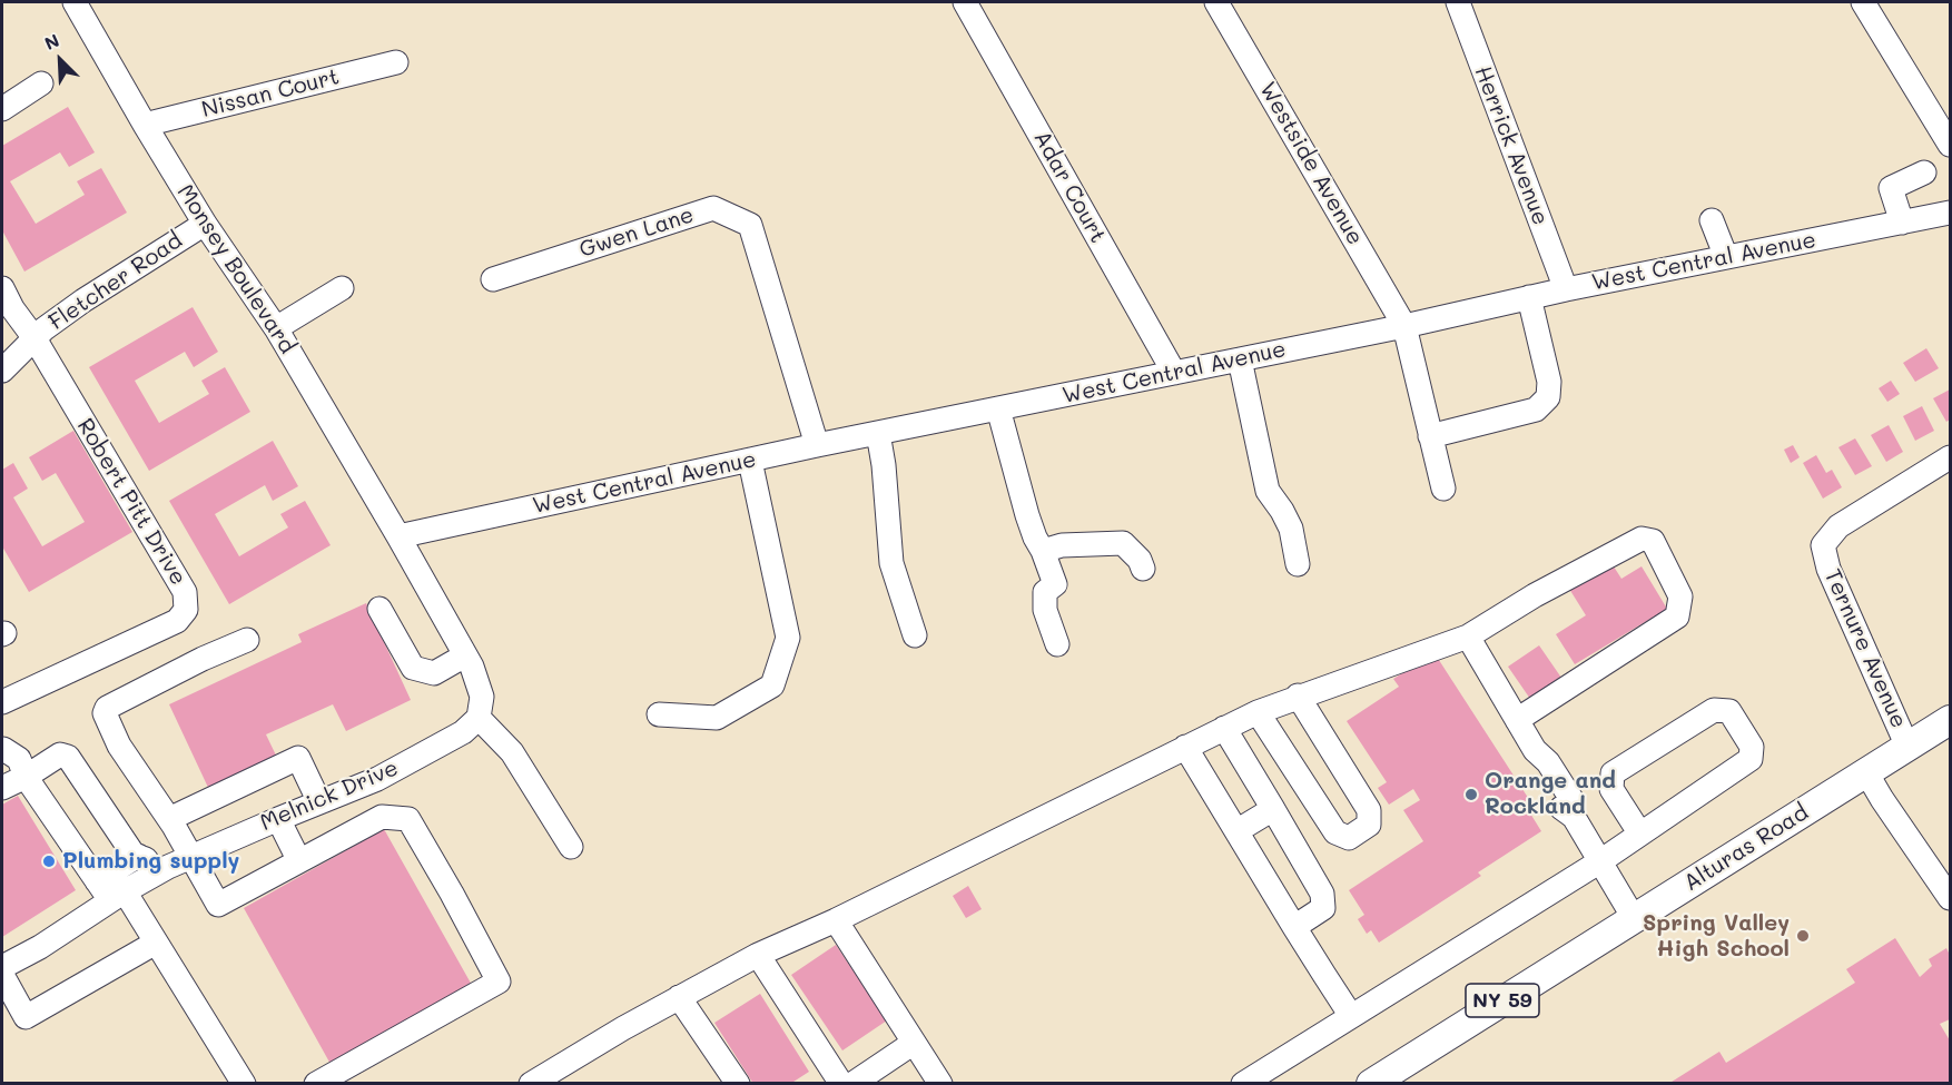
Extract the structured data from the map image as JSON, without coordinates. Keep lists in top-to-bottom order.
{
  "streets": {
    "main road": ["Alturas Road", "NY 59"],
    "street": [
      "Nissan Court",
      "Herrick Avenue",
      "Westside Avenue",
      "Adar Court",
      "Gwen Lane",
      "West Central Avenue",
      "Monsey Boulevard",
      "Fletcher Road",
      "Robert Pitt Drive",
      "Ternure Avenue",
      "Melnick Drive"
    ]
  },
  "crossings": [
    ["Nissan Court", "Monsey Boulevard"],
    ["Herrick Avenue", "West Central Avenue"],
    ["Westside Avenue", "West Central Avenue"],
    ["Adar Court", "West Central Avenue"],
    ["Gwen Lane", "West Central Avenue"],
    ["West Central Avenue", "Monsey Boulevard"],
    ["Monsey Boulevard", "Fletcher Road"],
    ["Fletcher Road", "Robert Pitt Drive"],
    ["Ternure Avenue", "Alturas Road"]
  ],
  "places": ["Orange and Rockland", "Plumbing supply", "Spring Valley High School"],
  "north": "top left"
}
